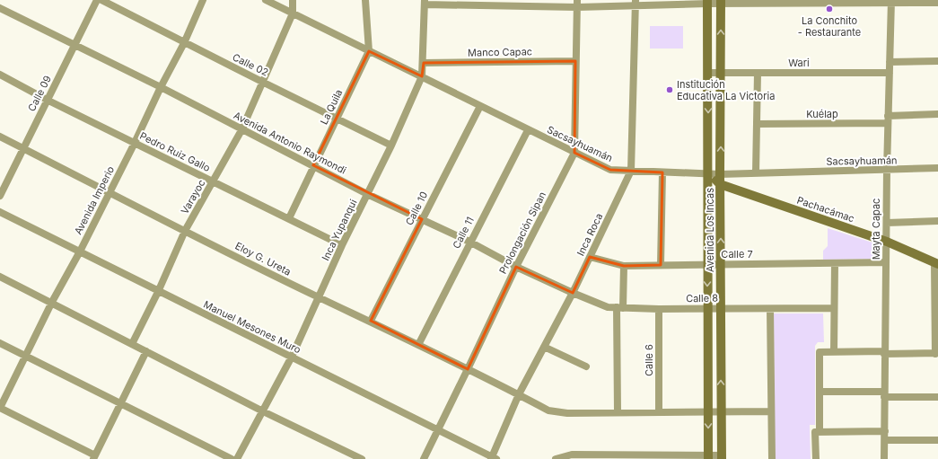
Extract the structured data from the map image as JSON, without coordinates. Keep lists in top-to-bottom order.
{
  "streets": {
    "street": [
      "Manco Capac",
      "Wari",
      "Calle 02",
      "Calle 09",
      "La Quila",
      "Kuélap",
      "Avenida Antonio Raymondi",
      "Sacsayhuamán",
      "Pedro Ruiz Gallo",
      "Varayoc",
      "Avenida Imperio",
      "Calle 10",
      "Pachacámac",
      "Mayta Capac",
      "Inca Yupanqui",
      "Avenida Los Incas",
      "Calle 11",
      "Prolongación Sipan",
      "Inca Roca",
      "Calle 7",
      "Eloy G. Ureta",
      "Calle 8",
      "Manuel Mesones Muro",
      "Calle 6"
    ]
  },
  "crossings": [
    ["Manco Capac", "Inca Yupanqui"],
    ["Manco Capac", "Prolongación Sipan"],
    ["Wari", "Mayta Capac"],
    ["Wari", "Avenida Los Incas"],
    ["Calle 02", "La Quila"],
    ["Calle 02", "Varayoc"],
    ["Calle 02", "Avenida Imperio"],
    ["Calle 02", "Inca Yupanqui"],
    ["Calle 09", "Avenida Antonio Raymondi"],
    ["Calle 09", "Pedro Ruiz Gallo"],
    ["Calle 09", "Eloy G. Ureta"],
    ["La Quila", "Avenida Antonio Raymondi"],
    ["La Quila", "Sacsayhuamán"],
    ["La Quila", "Pedro Ruiz Gallo"],
    ["Kuélap", "Mayta Capac"],
    ["Avenida Antonio Raymondi", "Varayoc"],
    ["Avenida Antonio Raymondi", "Avenida Imperio"],
    ["Avenida Antonio Raymondi", "Calle 10"],
    ["Avenida Antonio Raymondi", "Inca Yupanqui"],
    ["Avenida Antonio Raymondi", "Calle 11"],
    ["Avenida Antonio Raymondi", "Prolongación Sipan"],
    ["Avenida Antonio Raymondi", "Inca Roca"],
    ["Avenida Antonio Raymondi", "Calle 8"],
    ["Sacsayhuamán", "Varayoc"],
    ["Sacsayhuamán", "Calle 10"],
    ["Sacsayhuamán", "Pachacámac"],
    ["Sacsayhuamán", "Mayta Capac"],
    ["Sacsayhuamán", "Inca Yupanqui"],
    ["Sacsayhuamán", "Avenida Los Incas"],
    ["Sacsayhuamán", "Calle 11"],
    ["Sacsayhuamán", "Prolongación Sipan"],
    ["Sacsayhuamán", "Inca Roca"],
    ["Pedro Ruiz Gallo", "Varayoc"],
    ["Pedro Ruiz Gallo", "Avenida Imperio"],
    ["Pedro Ruiz Gallo", "Inca Yupanqui"],
    ["Varayoc", "Eloy G. Ureta"],
    ["Varayoc", "Manuel Mesones Muro"],
    ["Avenida Imperio", "Eloy G. Ureta"],
    ["Avenida Imperio", "Manuel Mesones Muro"],
    ["Calle 10", "Eloy G. Ureta"],
    ["Pachacámac", "Mayta Capac"],
    ["Pachacámac", "Avenida Los Incas"],
    ["Mayta Capac", "Calle 7"],
    ["Inca Yupanqui", "Eloy G. Ureta"],
    ["Inca Yupanqui", "Manuel Mesones Muro"],
    ["Avenida Los Incas", "Calle 7"],
    ["Avenida Los Incas", "Eloy G. Ureta"],
    ["Avenida Los Incas", "Calle 8"],
    ["Calle 11", "Eloy G. Ureta"],
    ["Prolongación Sipan", "Eloy G. Ureta"],
    ["Prolongación Sipan", "Manuel Mesones Muro"],
    ["Inca Roca", "Calle 7"],
    ["Inca Roca", "Eloy G. Ureta"],
    ["Inca Roca", "Calle 8"],
    ["Inca Roca", "Manuel Mesones Muro"],
    ["Eloy G. Ureta", "Calle 6"],
    ["Calle 8", "Calle 6"]
  ],
  "places": ["La Conchito - Restaurante", "Institución Educativa La Victoria"]
}
